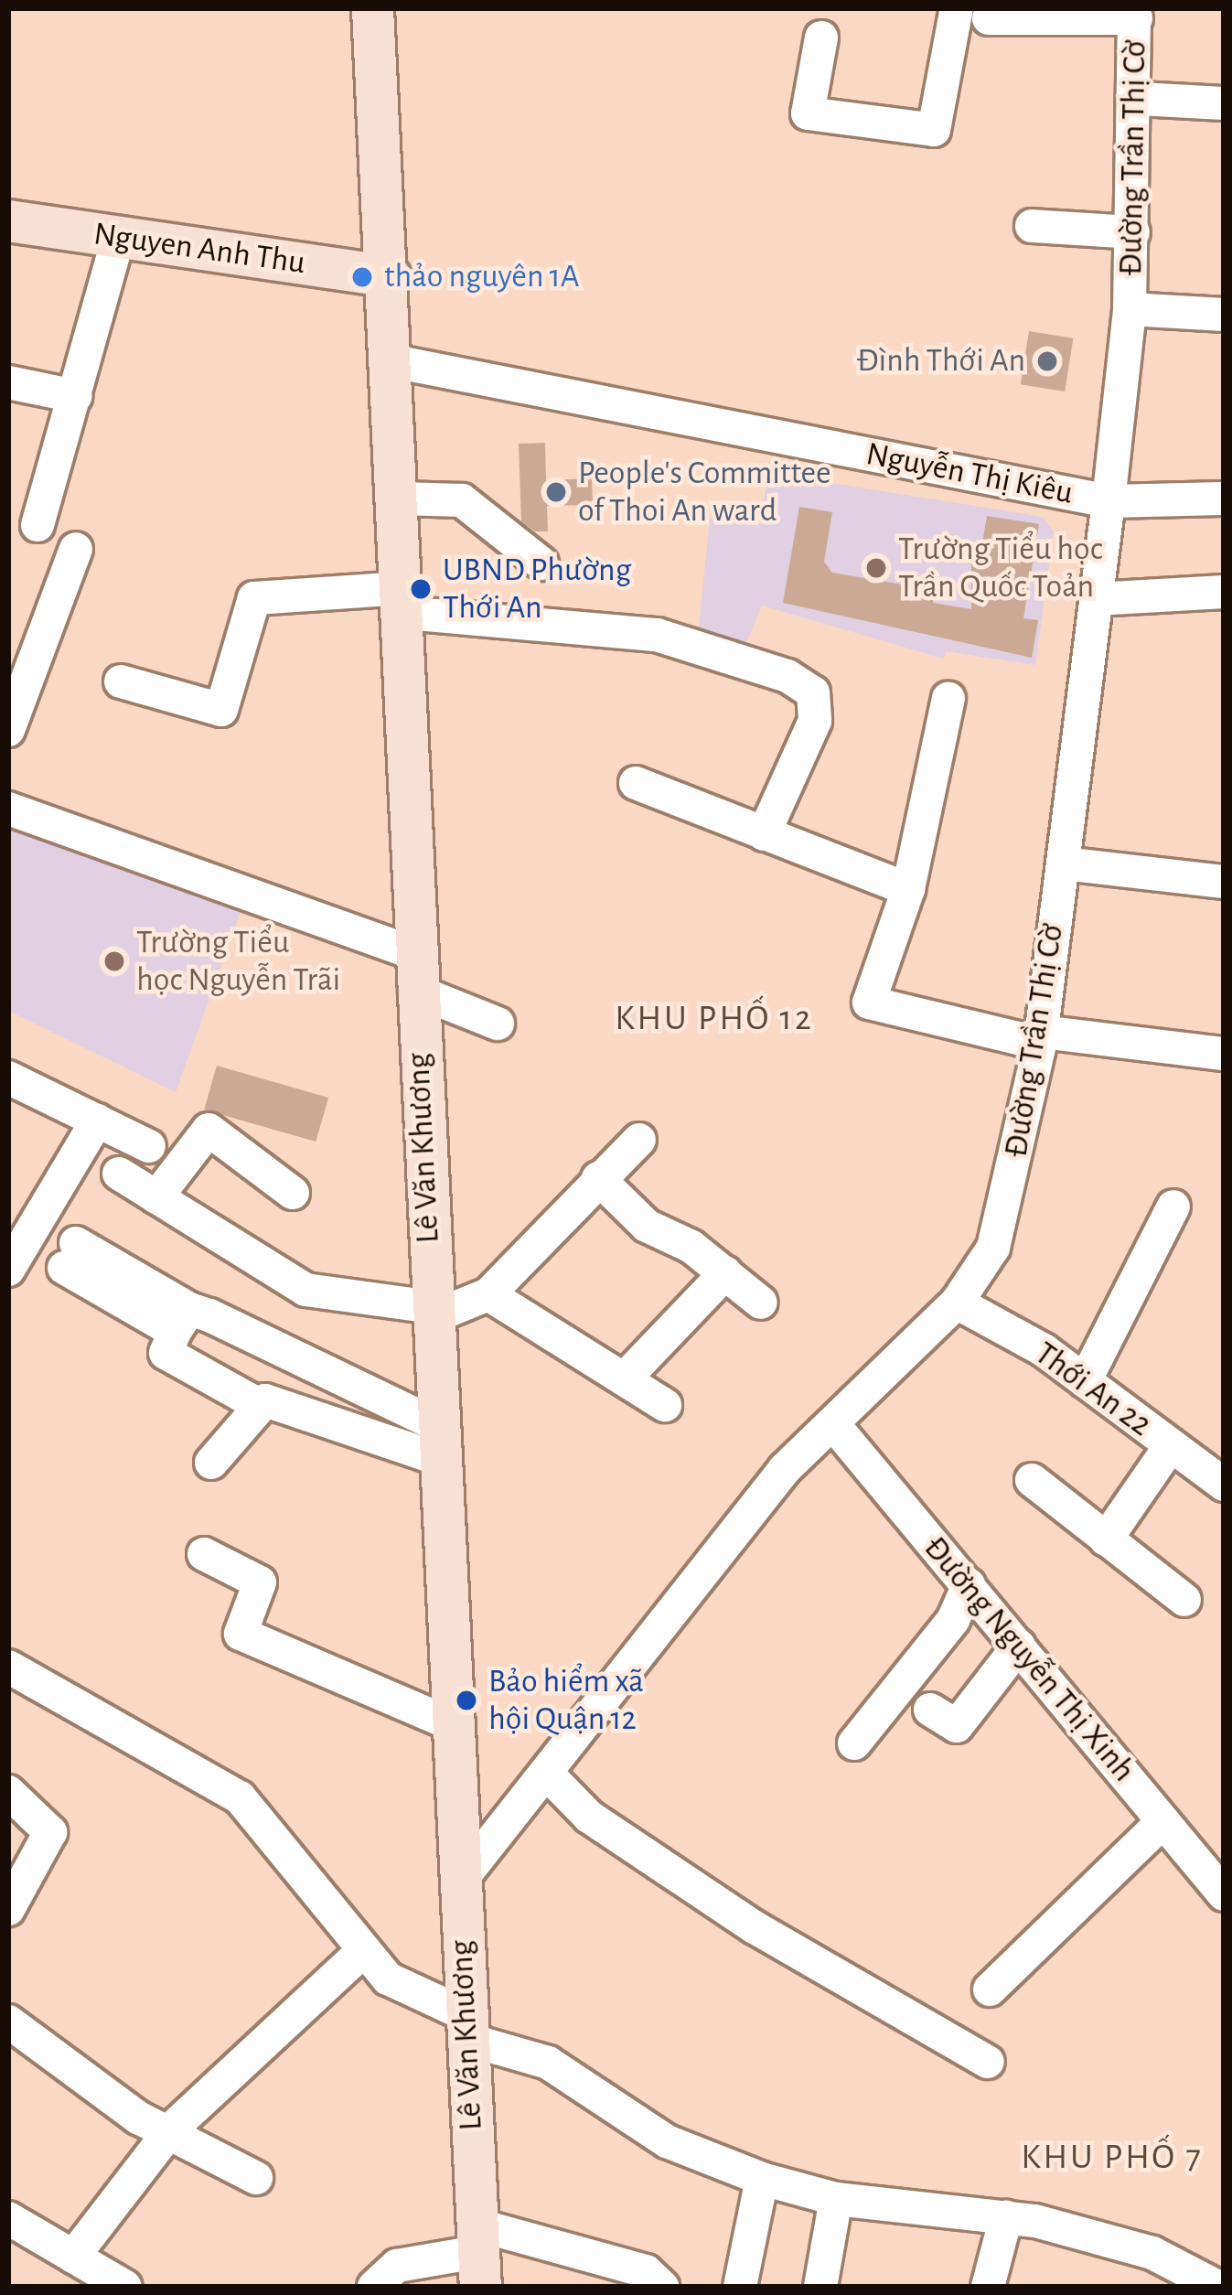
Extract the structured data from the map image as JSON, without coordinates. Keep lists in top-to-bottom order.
{
  "streets": {
    "main road": ["Nguyen Anh Thu", "Lê Văn Khương"],
    "street": [
      "Đường Trần Thị Cờ",
      "Nguyễn Thị Kiêu",
      "Thới An 22",
      "Đường Nguyễn Thị Xinh"
    ]
  },
  "crossings": [
    ["Đường Trần Thị Cờ", "Nguyễn Thị Kiêu"],
    ["Đường Trần Thị Cờ", "Lê Văn Khương"],
    ["Đường Trần Thị Cờ", "Thới An 22"],
    ["Đường Trần Thị Cờ", "Đường Nguyễn Thị Xinh"],
    ["Nguyen Anh Thu", "Lê Văn Khương"],
    ["Nguyễn Thị Kiêu", "Lê Văn Khương"]
  ],
  "districts": ["KHU PHỐ 12", "KHU PHỐ 7"],
  "places": [
    "thảo nguyên 1A",
    "Đình Thới An",
    "People's Committee of Thoi An ward",
    "Trường Tiểu học Trần Quốc Toản",
    "UBND Phường Thới An",
    "Trường Tiểu học Nguyễn Trãi",
    "Bảo hiểm xã hội Quận 12"
  ]
}
